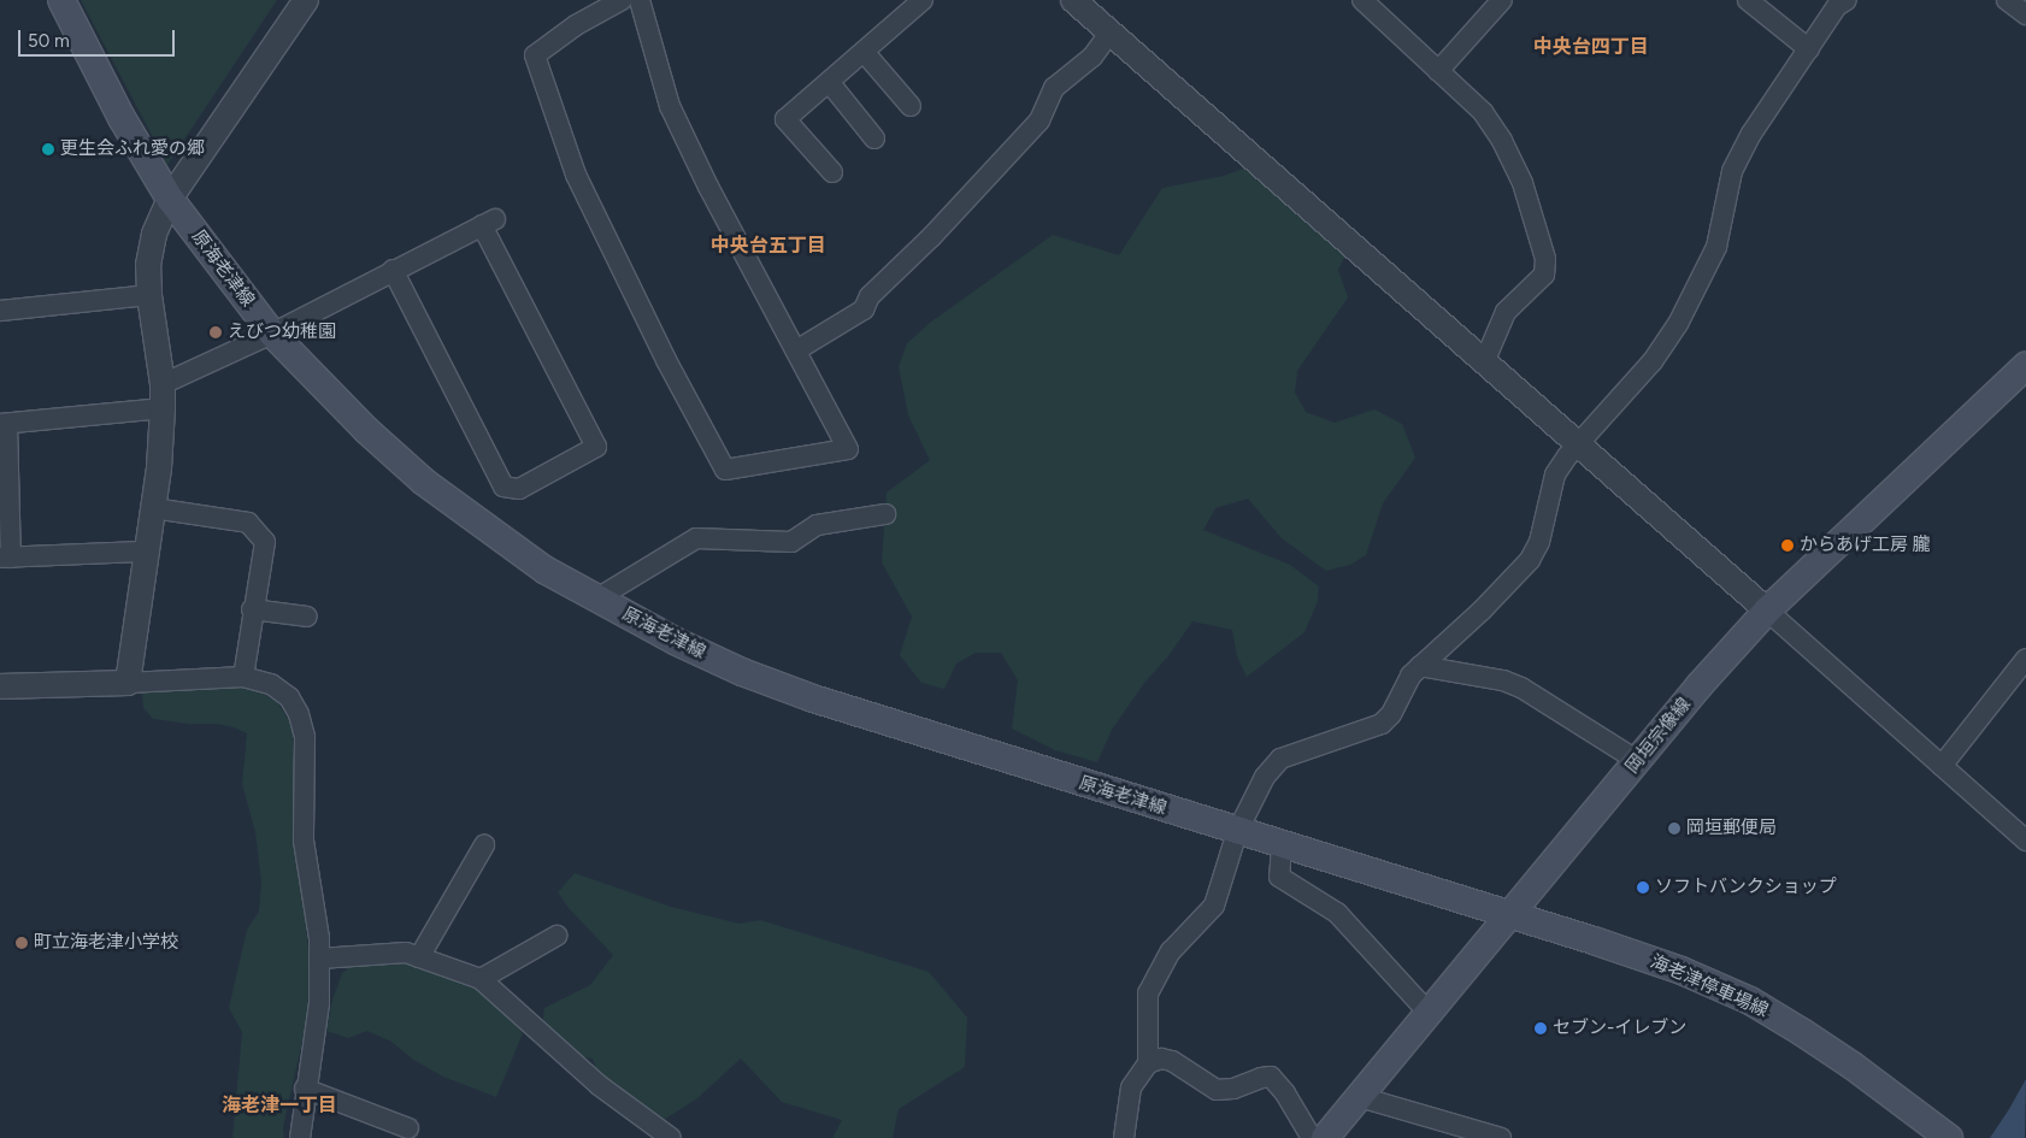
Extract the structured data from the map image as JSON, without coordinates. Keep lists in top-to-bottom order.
{
  "streets": {
    "main road": ["原海老津線", "岡垣宗像線", "海老津停車場線"]
  },
  "crossings": [
    ["原海老津線", "岡垣宗像線"],
    ["原海老津線", "海老津停車場線"],
    ["岡垣宗像線", "海老津停車場線"]
  ],
  "districts": ["中央台四丁目", "中央台五丁目", "海老津一丁目"],
  "places": [
    "更生会ふれ愛の郷",
    "えびつ幼稚園",
    "からあげ工房 朧",
    "岡垣郵便局",
    "ソフトバンクショップ",
    "町立海老津小学校",
    "セブン-イレブン"
  ],
  "scale_bar": "50 m"
}
